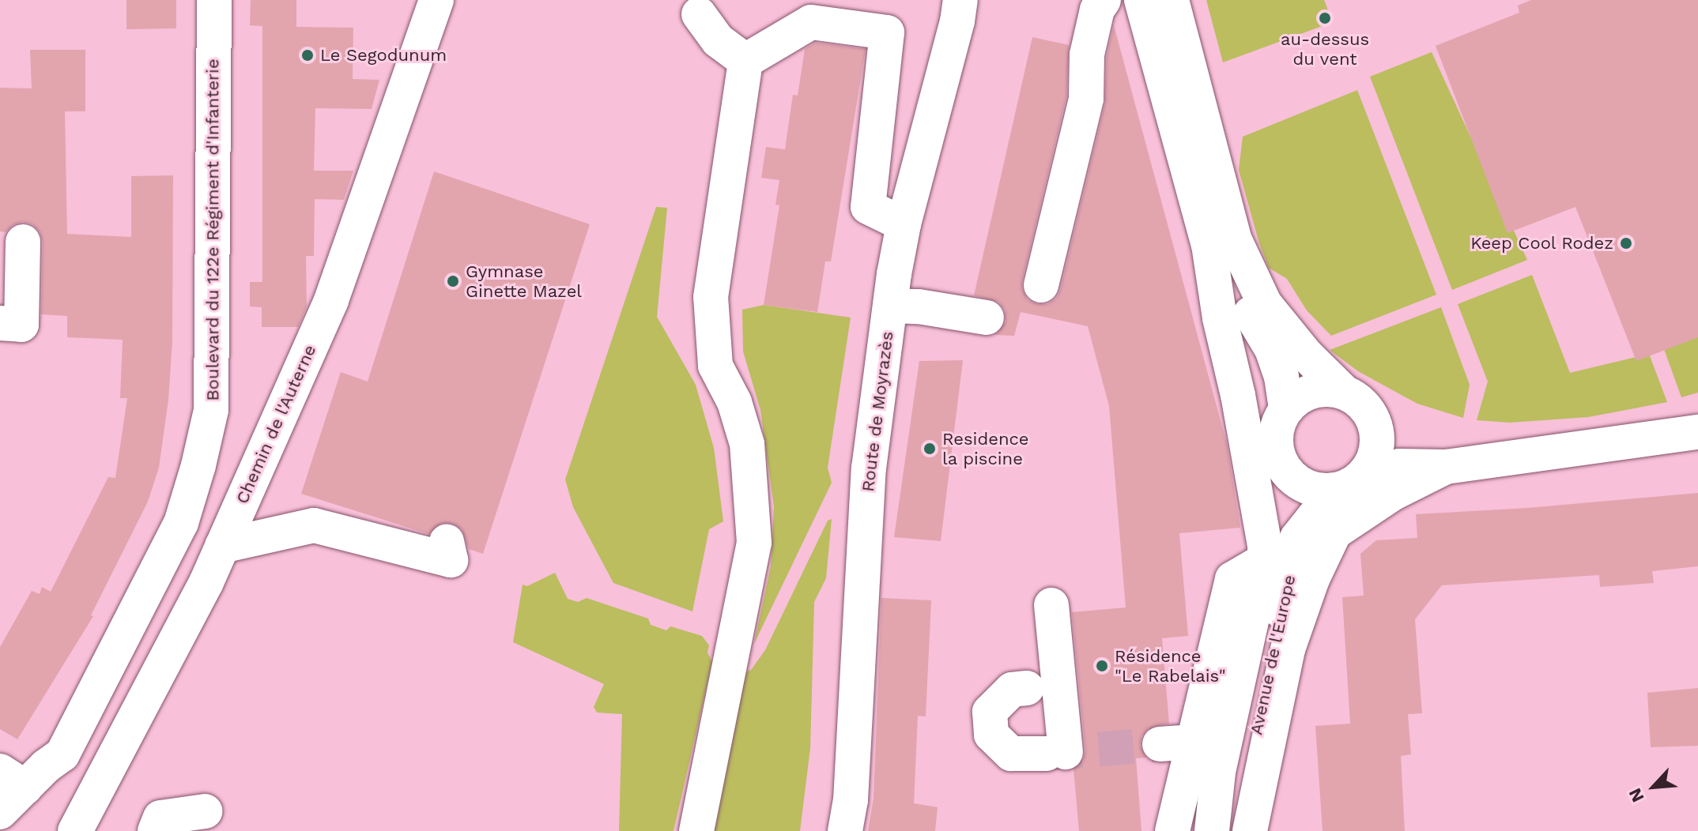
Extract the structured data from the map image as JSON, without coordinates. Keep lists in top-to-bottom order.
{
  "streets": {
    "main road": [
      "Boulevard du 122e Régiment d'Infanterie",
      "Route de Moyrazès",
      "Chemin de l'Auterne",
      "Avenue de l'Europe"
    ]
  },
  "places": [
    "au-dessus du vent",
    "Le Segodunum",
    "Keep Cool Rodez",
    "Gymnase Ginette Mazel",
    "Residence la piscine",
    "Résidence \"Le Rabelais\""
  ],
  "north": "bottom left"
}
